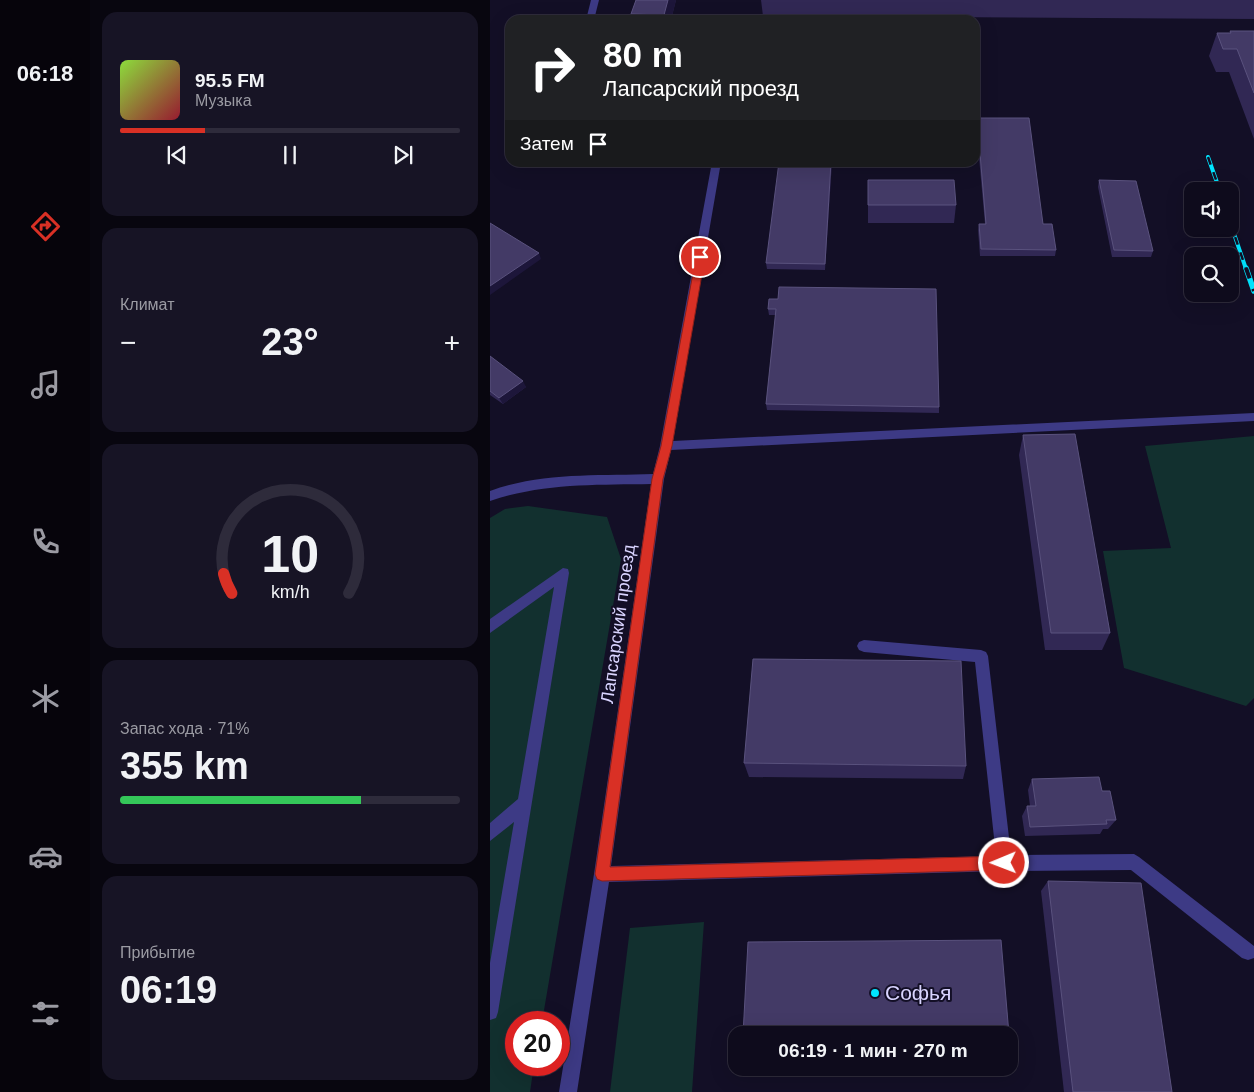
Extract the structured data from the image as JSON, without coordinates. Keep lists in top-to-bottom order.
{
  "streets": {
    "street": ["Лапсарский проезд"]
  },
  "places": ["Софья"],
  "page": {
    "tabs": "06:18",
    "turn": ["80 m", "Лапсарский проезд"],
    "song": ["95.5 FM", "Музыка"],
    "then": "Затем",
    "tile": [
      "Климат",
      ["Запас хода · 71%", "355 km"],
      ["Прибытие", "06:19"]
    ],
    "heat": ["−", "23°", "+"],
    "limit": "20",
    "trip": "06:19 · 1 мин · 270 m",
    "gauge": ["10", "km/h"]
  }
}
